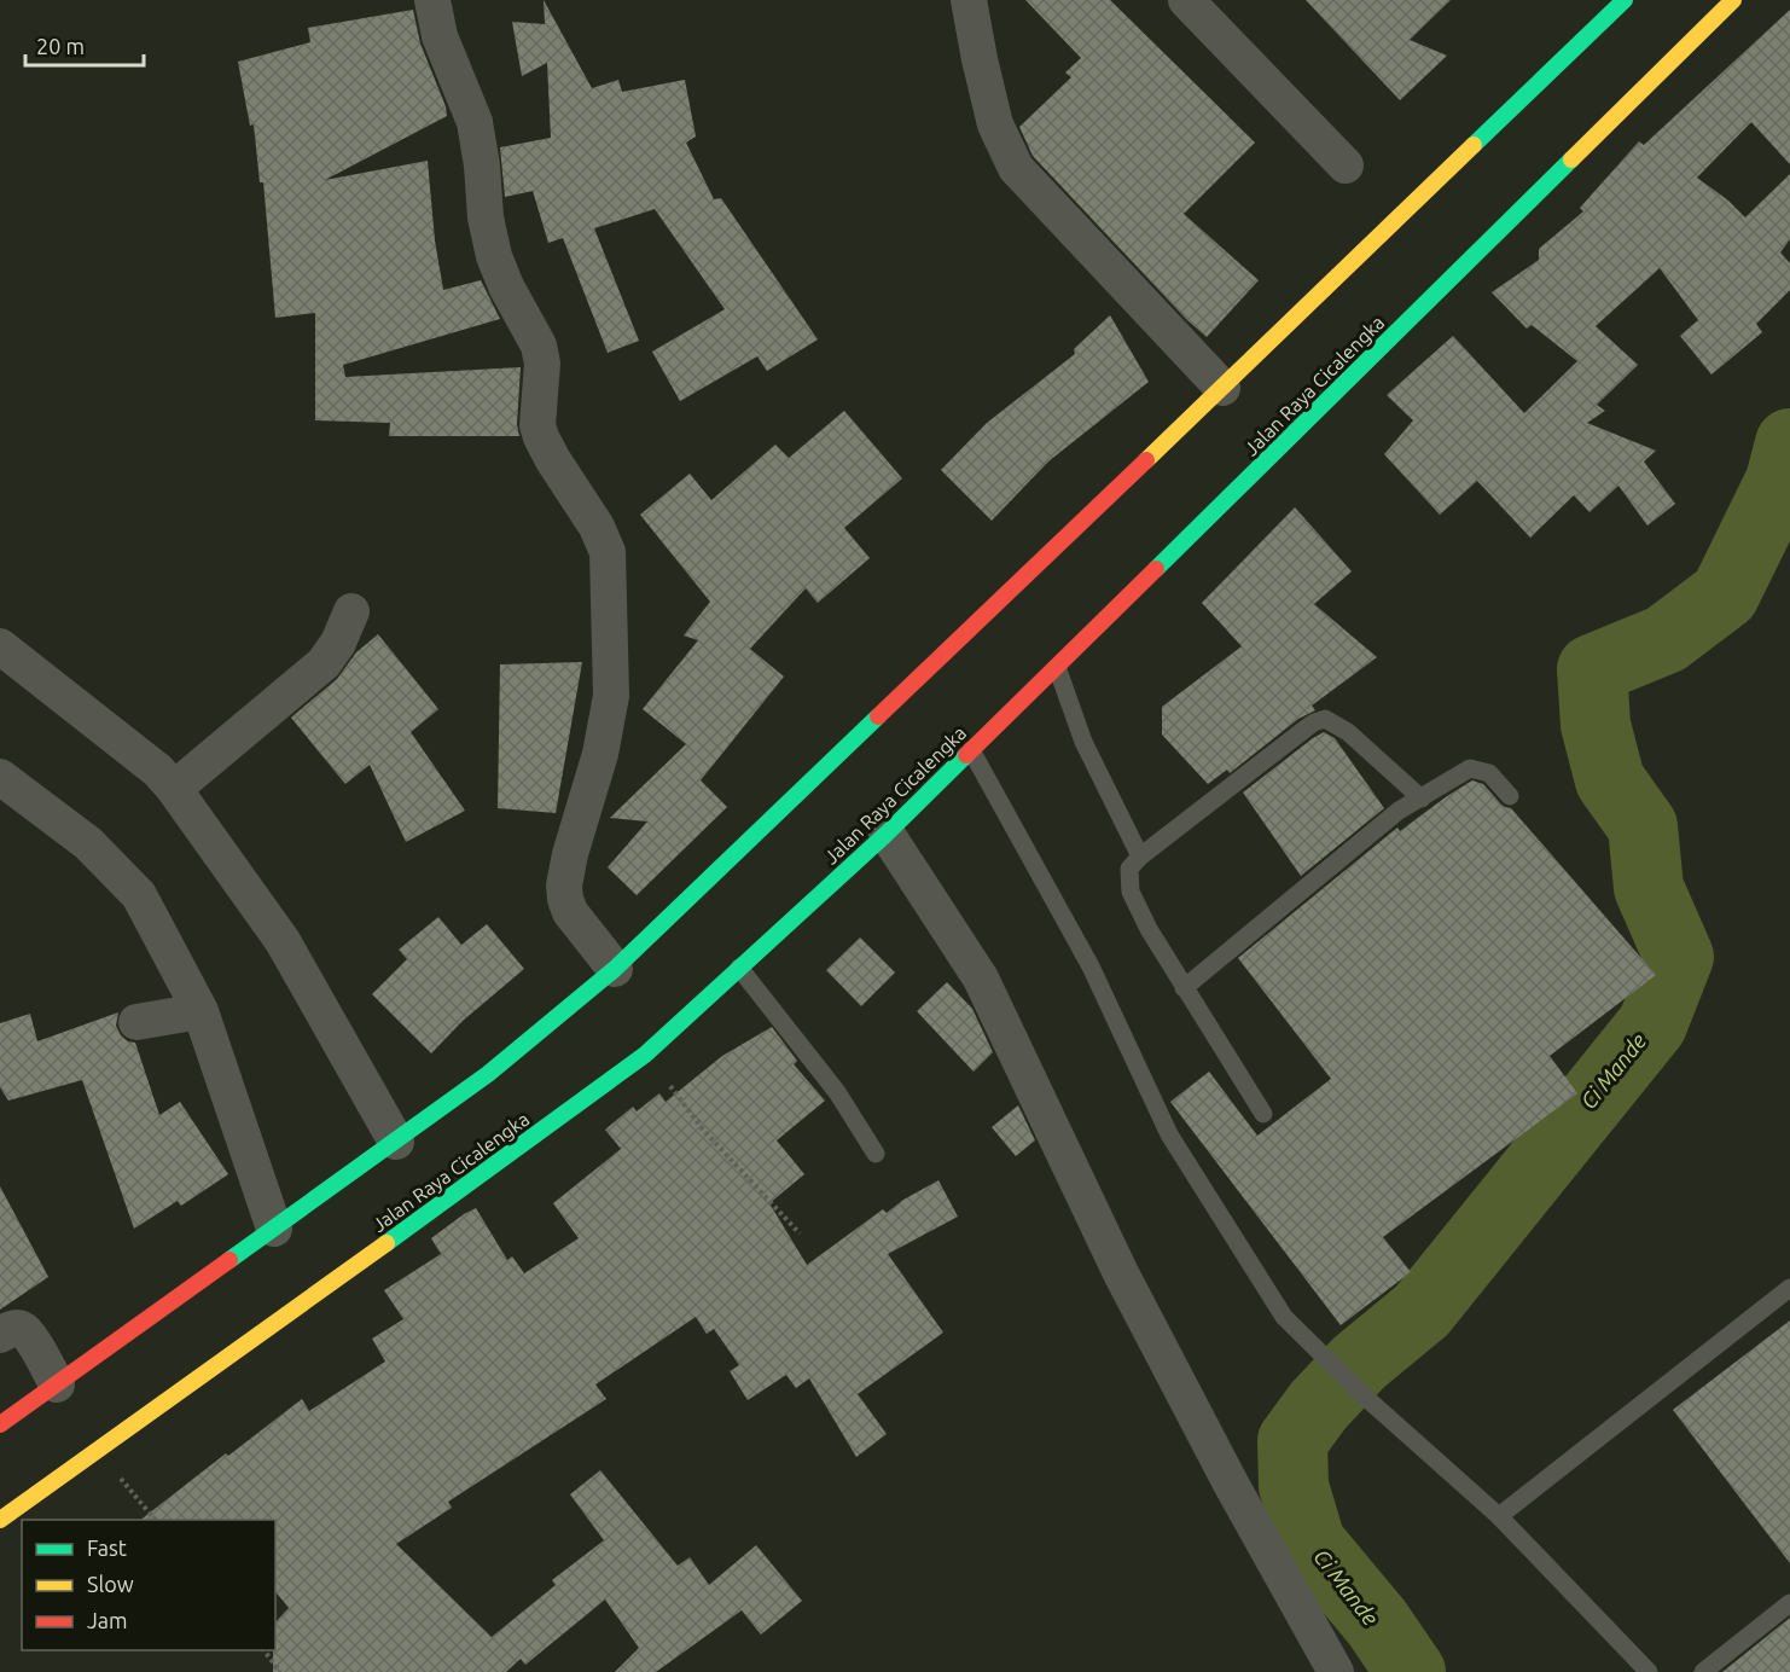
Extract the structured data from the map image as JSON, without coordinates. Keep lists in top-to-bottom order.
{
  "streets": {
    "highway": ["Jalan Raya Cicalengka"]
  },
  "water": ["Ci Mande"],
  "legend": ["Fast", "Slow", "Jam"],
  "scale_bar": "20 m"
}
